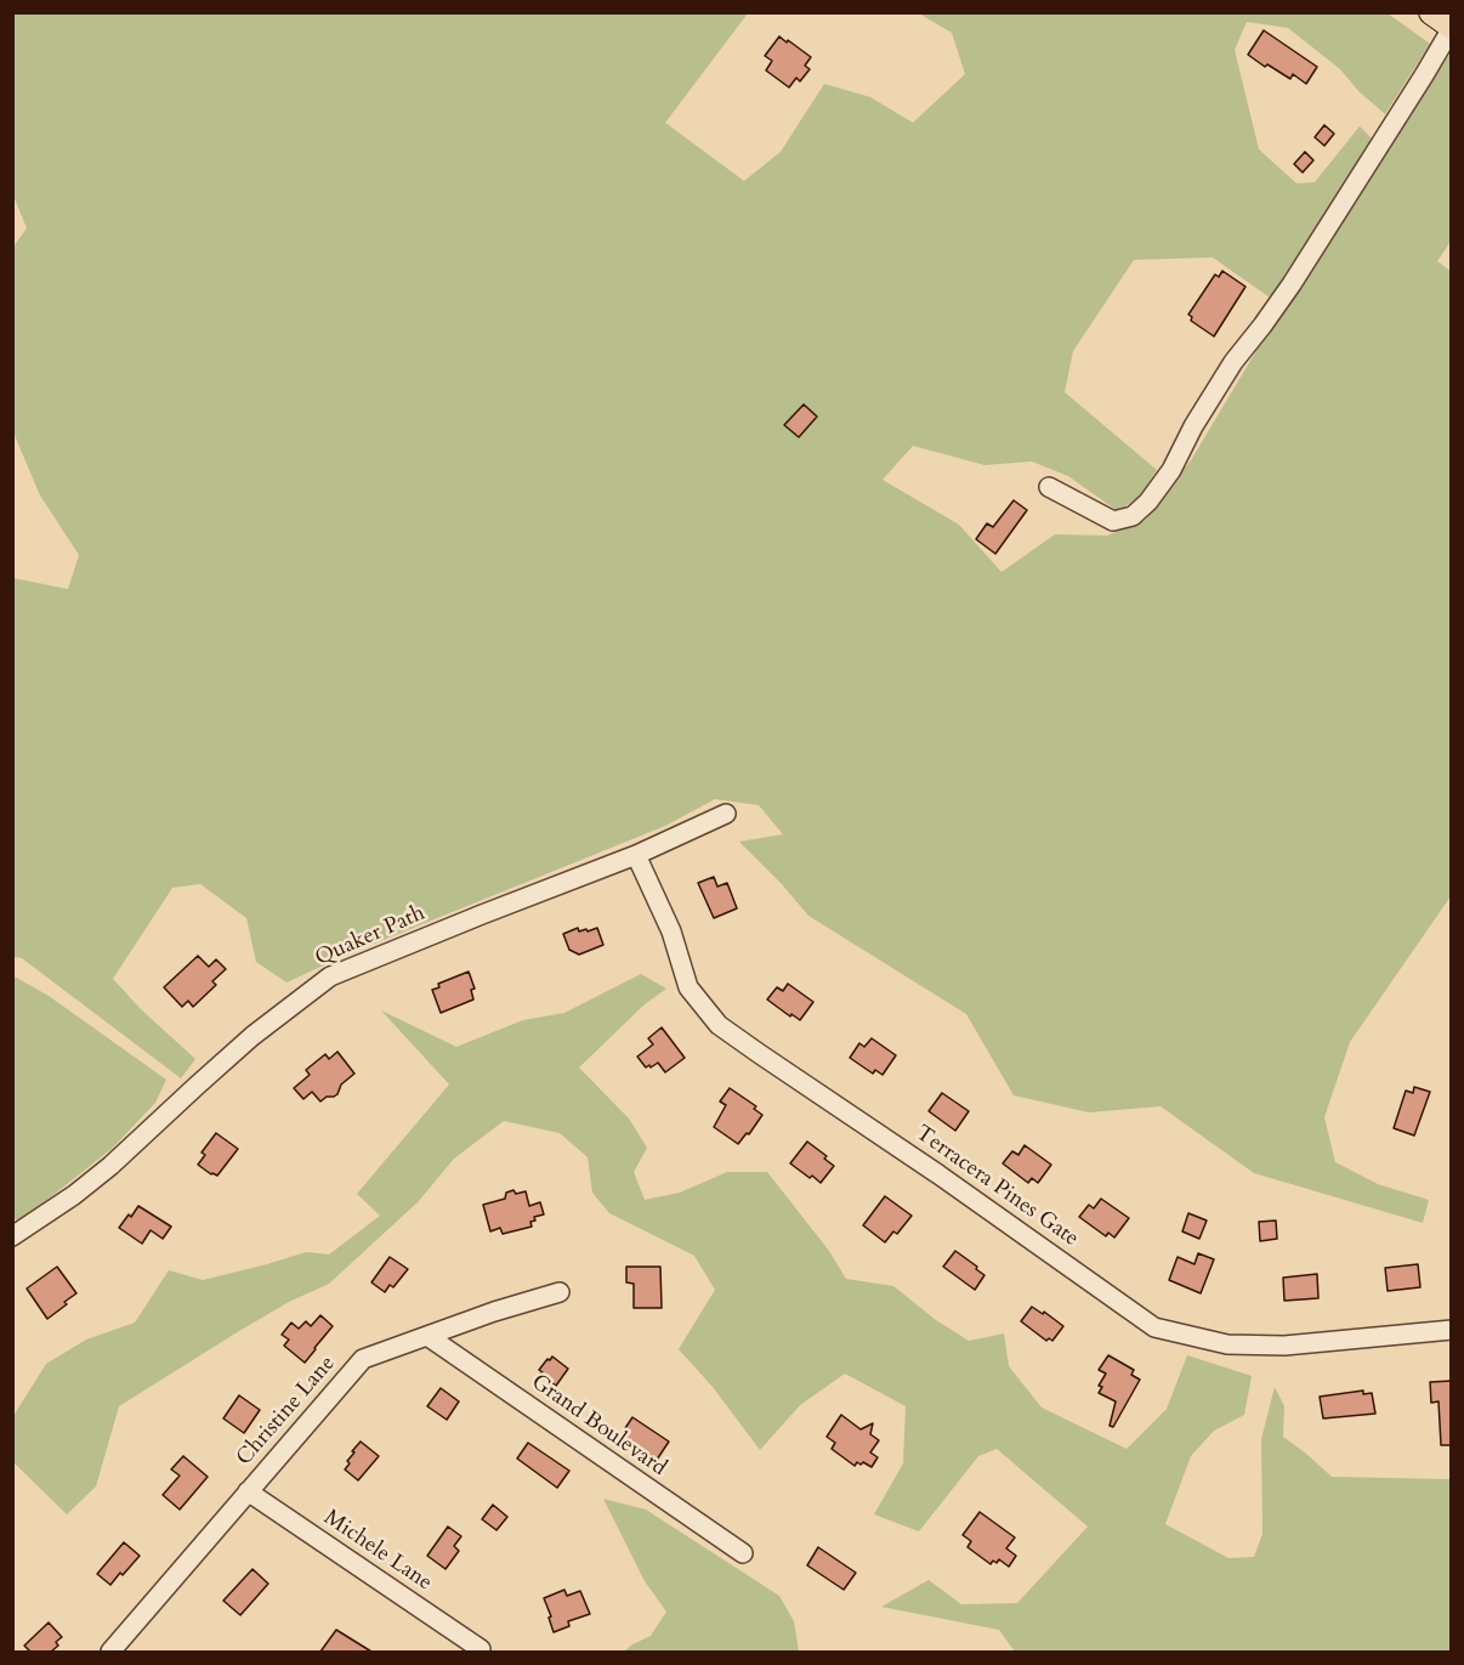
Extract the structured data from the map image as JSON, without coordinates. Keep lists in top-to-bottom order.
{
  "streets": {
    "street": [
      "Quaker Path",
      "Terracera Pines Gate",
      "Christine Lane",
      "Grand Boulevard",
      "Michele Lane"
    ]
  },
  "crossings": [
    ["Quaker Path", "Terracera Pines Gate"],
    ["Christine Lane", "Grand Boulevard"],
    ["Christine Lane", "Michele Lane"]
  ]
}
